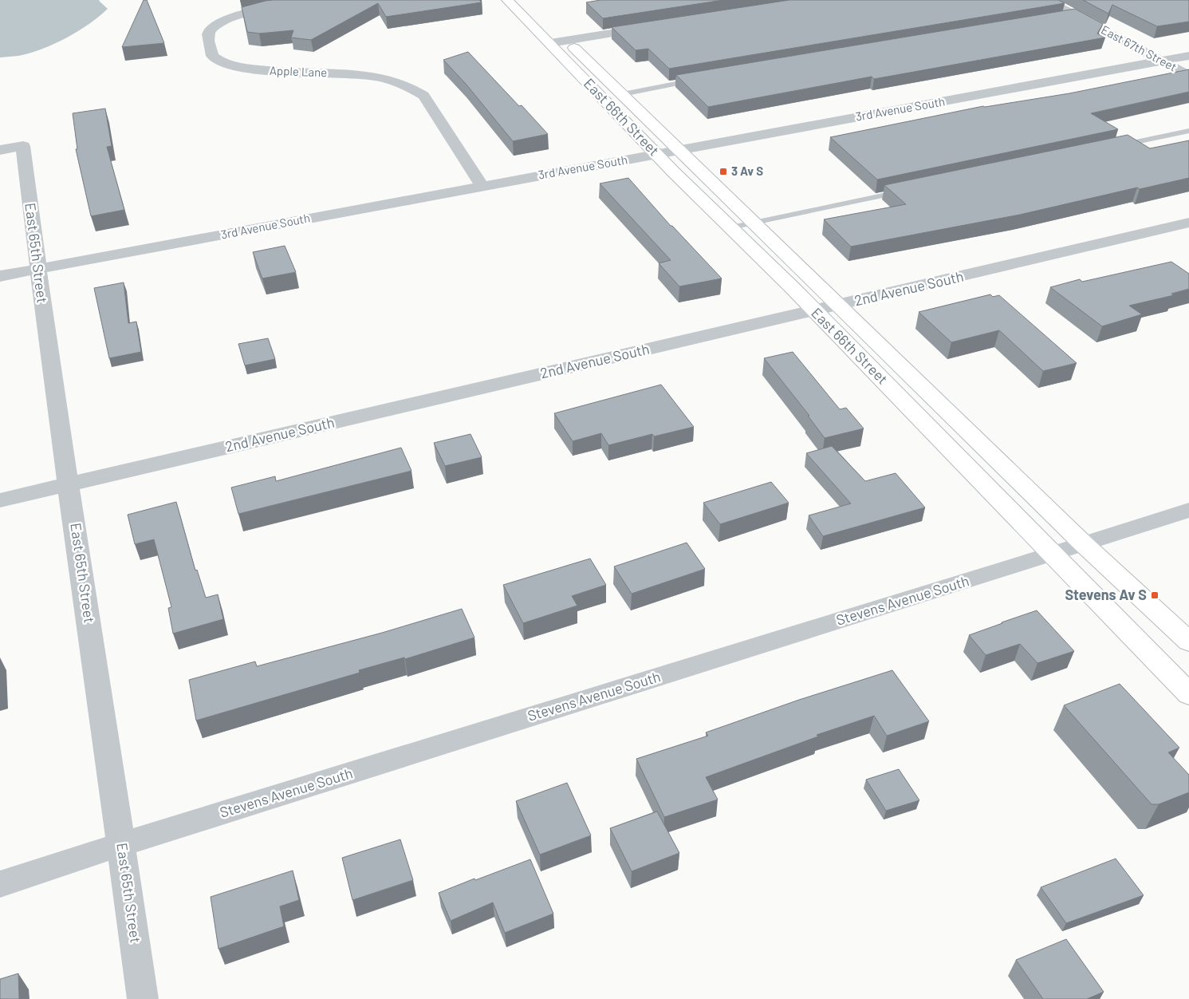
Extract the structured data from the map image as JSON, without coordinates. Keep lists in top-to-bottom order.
{
  "streets": {
    "main road": ["East 66th Street"],
    "street": [
      "East 67th Street",
      "Apple Lane",
      "3rd Avenue South",
      "East 65th Street",
      "2nd Avenue South",
      "Stevens Avenue South"
    ]
  },
  "crossings": [
    ["East 67th Street", "3rd Avenue South"],
    ["Apple Lane", "3rd Avenue South"],
    ["3rd Avenue South", "East 66th Street"],
    ["3rd Avenue South", "East 65th Street"],
    ["East 66th Street", "2nd Avenue South"],
    ["East 66th Street", "Stevens Avenue South"],
    ["East 65th Street", "2nd Avenue South"],
    ["East 65th Street", "Stevens Avenue South"]
  ],
  "places": {
    "transit": ["3 Av S", "Stevens Av S"]
  }
}
